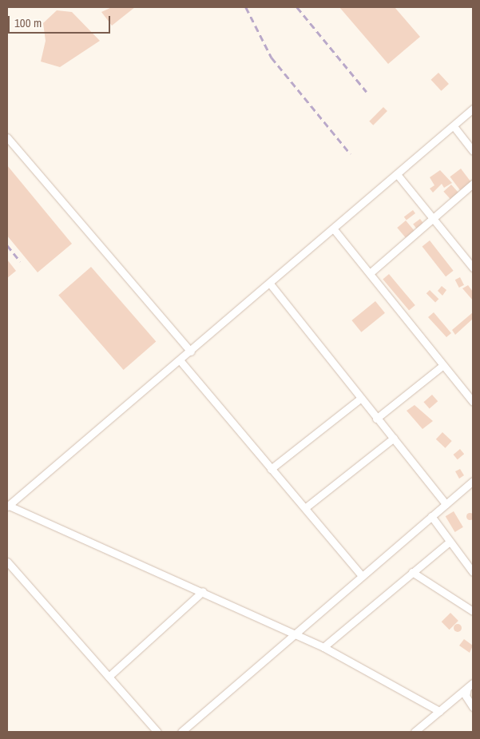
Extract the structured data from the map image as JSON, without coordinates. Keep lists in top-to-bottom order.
{
  "scale_bar": "100 m"
}
